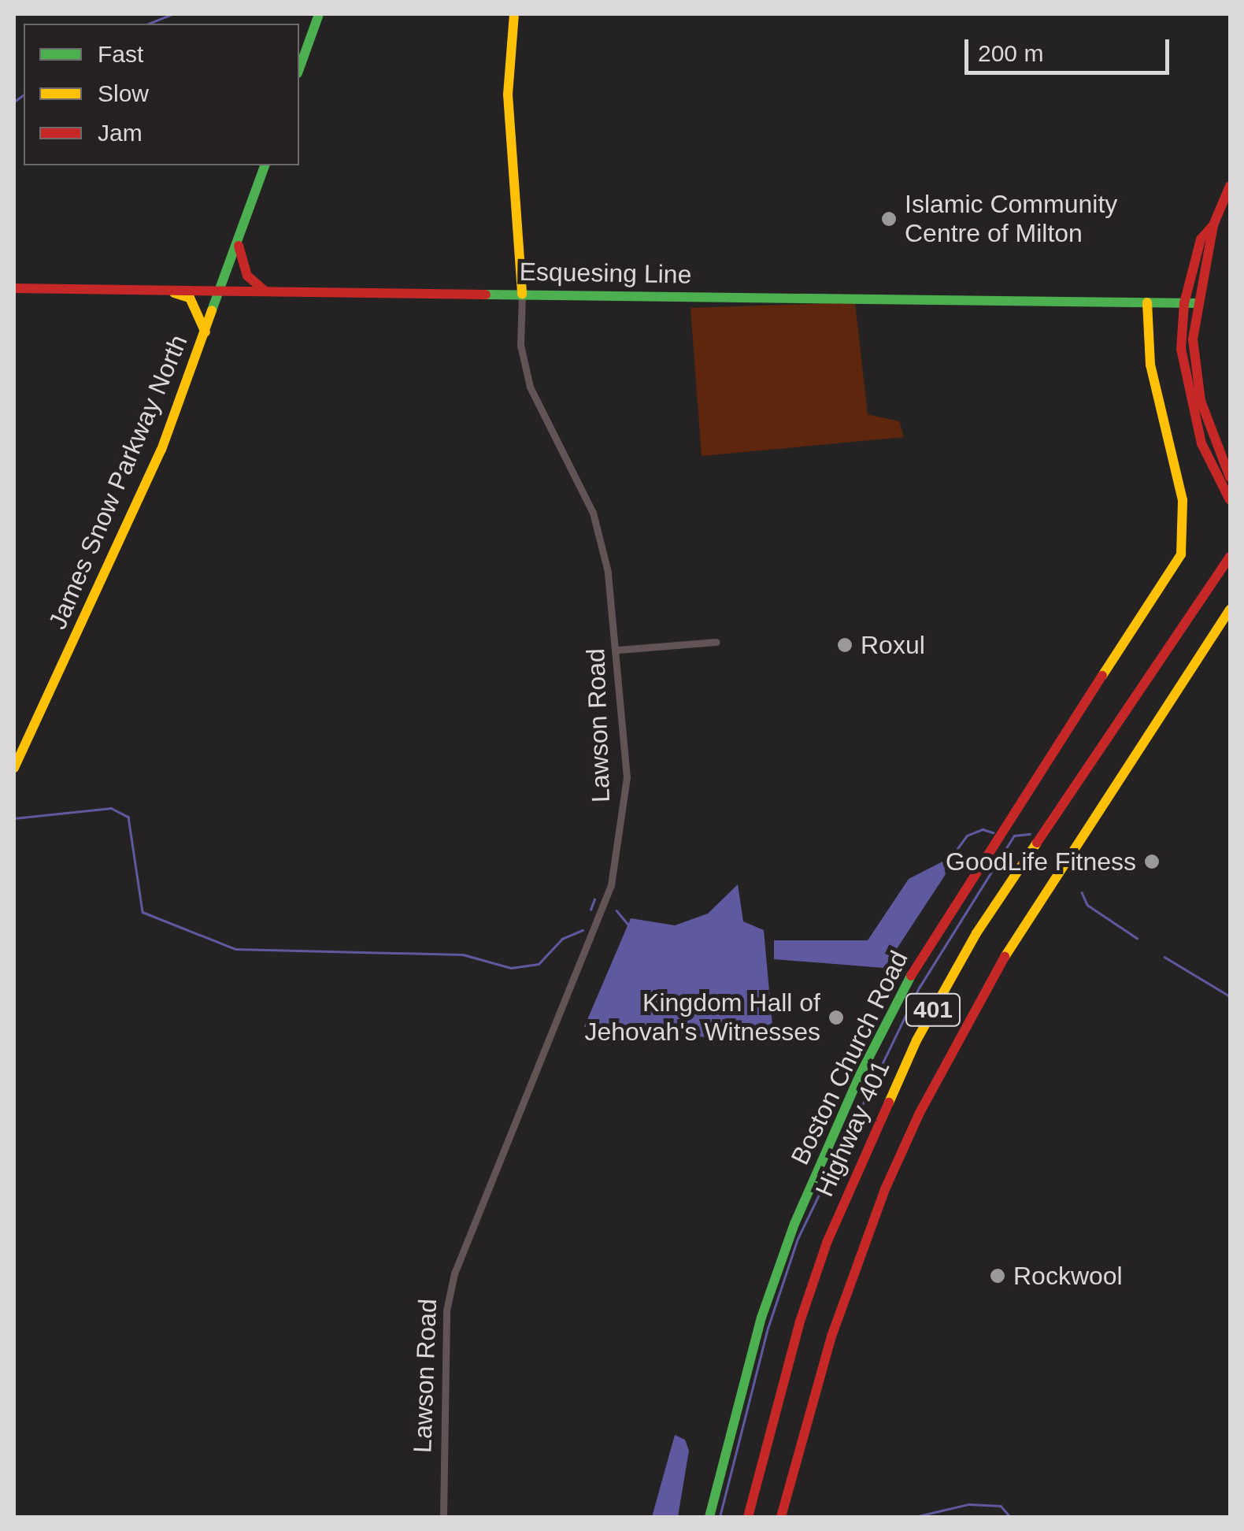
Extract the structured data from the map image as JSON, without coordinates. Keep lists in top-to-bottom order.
{
  "streets": {
    "main road": [
      "Esquesing Line",
      "James Snow Parkway North",
      "Lawson Road",
      "401",
      "Boston Church Road",
      "Highway 401"
    ]
  },
  "crossings": [
    ["Esquesing Line", "James Snow Parkway North"],
    ["Esquesing Line", "Lawson Road"],
    ["Esquesing Line", "Boston Church Road"]
  ],
  "places": [
    "Islamic Community Centre of Milton",
    "Roxul",
    "GoodLife Fitness",
    "Kingdom Hall of Jehovah's Witnesses",
    "Rockwool"
  ],
  "legend": ["Fast", "Slow", "Jam"],
  "scale_bar": "200 m"
}
